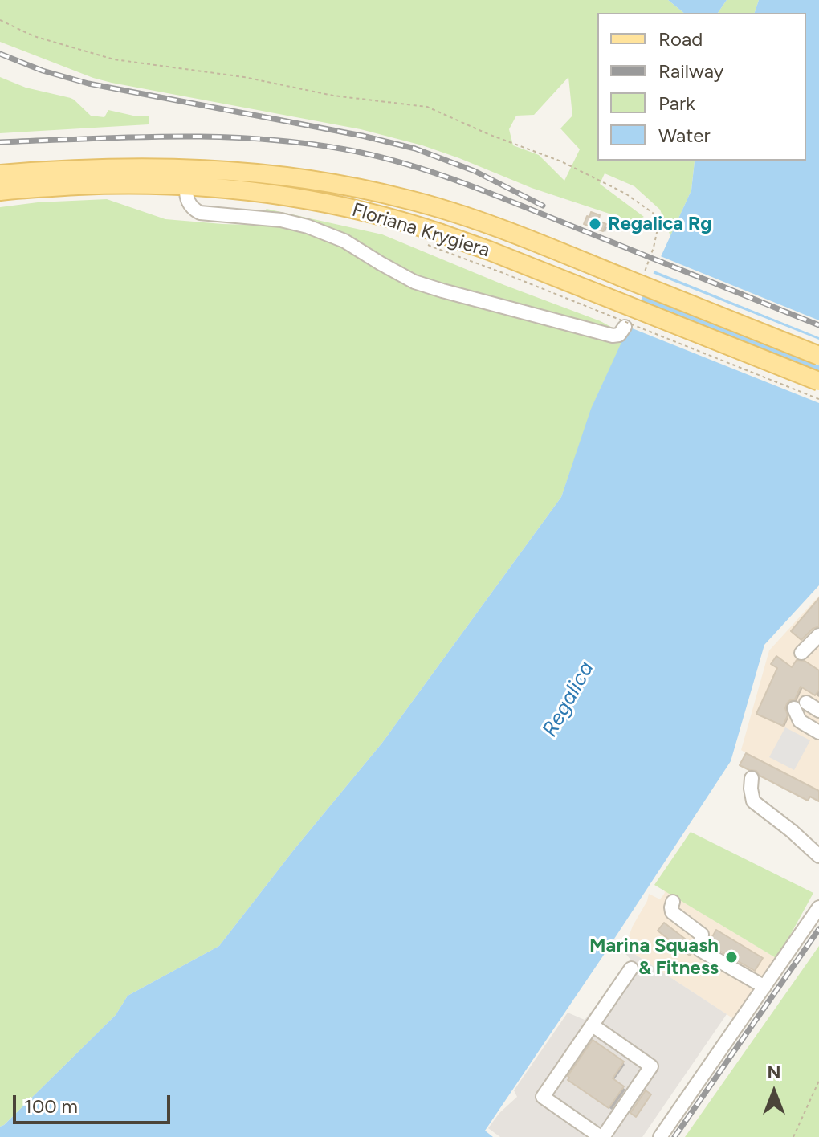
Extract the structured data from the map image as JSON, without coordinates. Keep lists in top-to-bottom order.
{
  "streets": {
    "main road": ["Floriana Krygiera"]
  },
  "water": ["Regalica"],
  "places": ["Regalica Rg", "Marina Squash & Fitness"],
  "legend": [
    "Road",
    "Railway",
    "Park",
    "Water"
  ],
  "scale_bar": "100 m",
  "north": "top"
}
